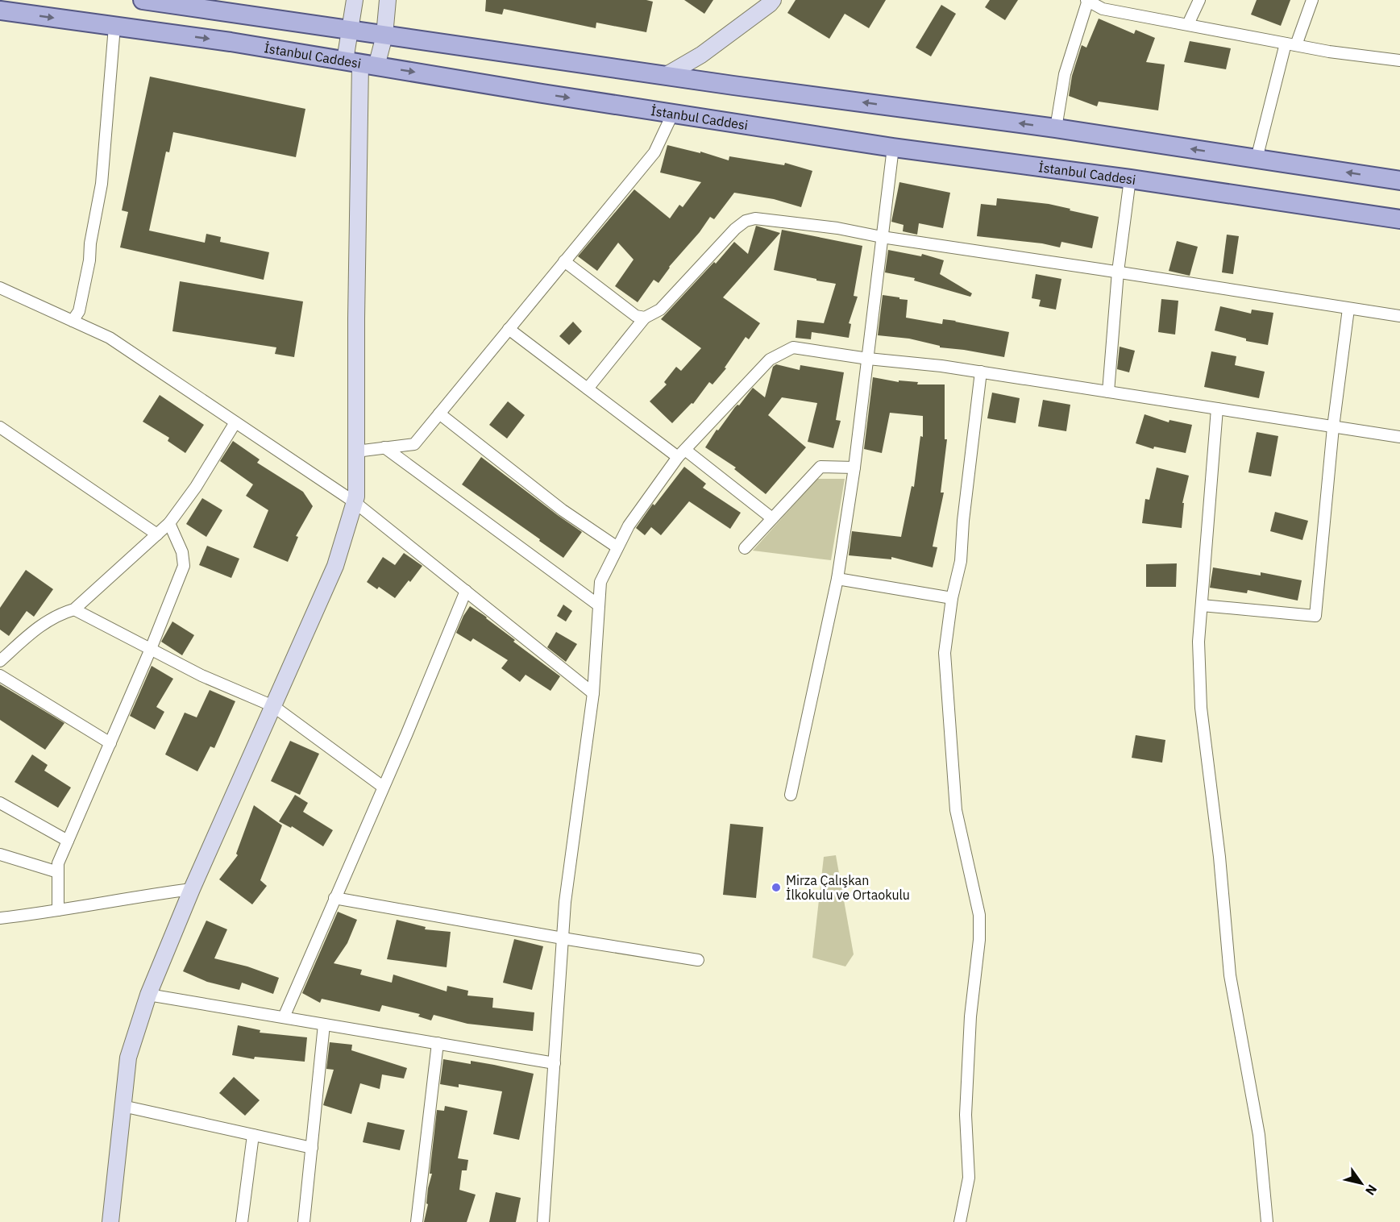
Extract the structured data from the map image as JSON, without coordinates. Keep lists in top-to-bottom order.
{
  "streets": {
    "main road": ["İstanbul Caddesi"]
  },
  "places": ["Mirza Çalışkan İlkokulu ve Ortaokulu"],
  "north": "bottom right"
}
